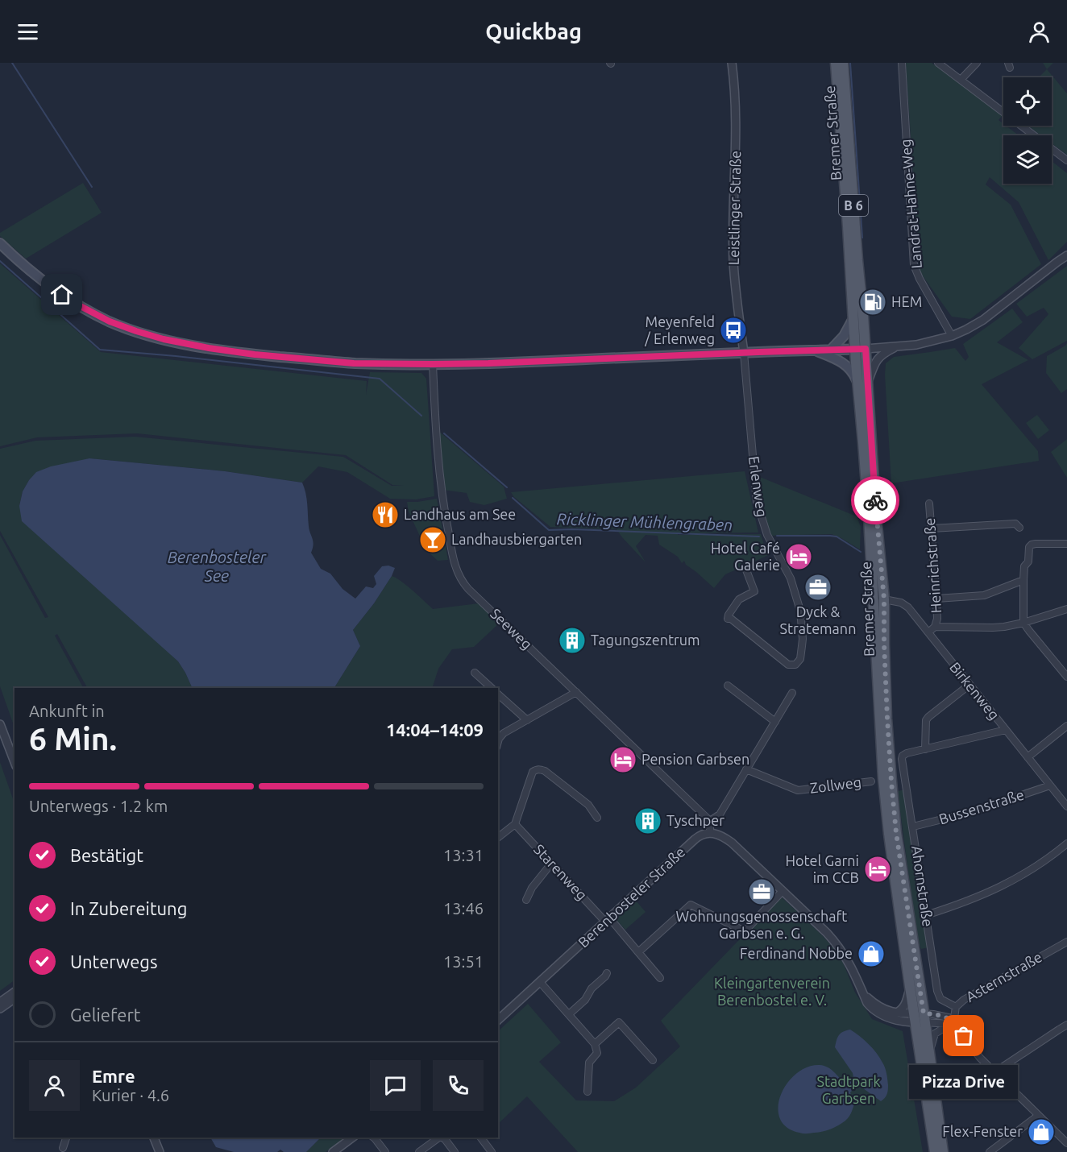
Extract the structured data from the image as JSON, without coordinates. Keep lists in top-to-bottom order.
{
  "streets": {
    "main road": ["Bremer Straße", "B 6"],
    "street": [
      "Landrat-Hahne-Weg",
      "Leistlinger Straße",
      "Erlenweg",
      "Heinrichstraße",
      "Seeweg",
      "Birkenweg",
      "Zollweg",
      "Bussenstraße",
      "Starenweg",
      "Ahornstraße",
      "Berenbosteler Straße",
      "Asternstraße"
    ]
  },
  "crossings": [
    ["Bremer Straße", "Birkenweg"],
    ["Leistlinger Straße", "Erlenweg"],
    ["Birkenweg", "Bussenstraße"],
    ["Bussenstraße", "Ahornstraße"],
    ["Starenweg", "Berenbosteler Straße"],
    ["Ahornstraße", "Asternstraße"]
  ],
  "water": ["Ricklinger Mühlengraben", "Berenbosteler See"],
  "parks": ["Kleingartenverein Berenbostel e. V.", "Stadtpark Garbsen"],
  "places": {
    "fuel station": ["HEM"],
    "bus stop": ["Meyenfeld / Erlenweg"],
    "restaurant": ["Landhaus am See"],
    "bar": ["Landhausbiergarten"],
    "hotel": ["Hotel Café Galerie", "Pension Garbsen", "Hotel Garni im CCB"],
    "office": ["Dyck & Stratemann", "Wohnungsgenossenschaft Garbsen e. G."],
    "building": ["Tagungszentrum", "Tyschper"],
    "shop": ["Ferdinand Nobbe", "Flex-Fenster"],
    "other": ["Pizza Drive"]
  },
  "page": {
    "header": "Quickbag",
    "heading": ["6 Min.", "Ankunft in", "14:04–14:09"],
    "panel": ["Emre", "Kurier · 4.6"],
    "bar": "Unterwegs · 1.2 km",
    "list": [
      ["Bestätigt", "13:31"],
      ["In Zubereitung", "13:46"],
      ["Unterwegs", "13:51"],
      "Geliefert"
    ],
    "bubble": "Pizza Drive"
  }
}
